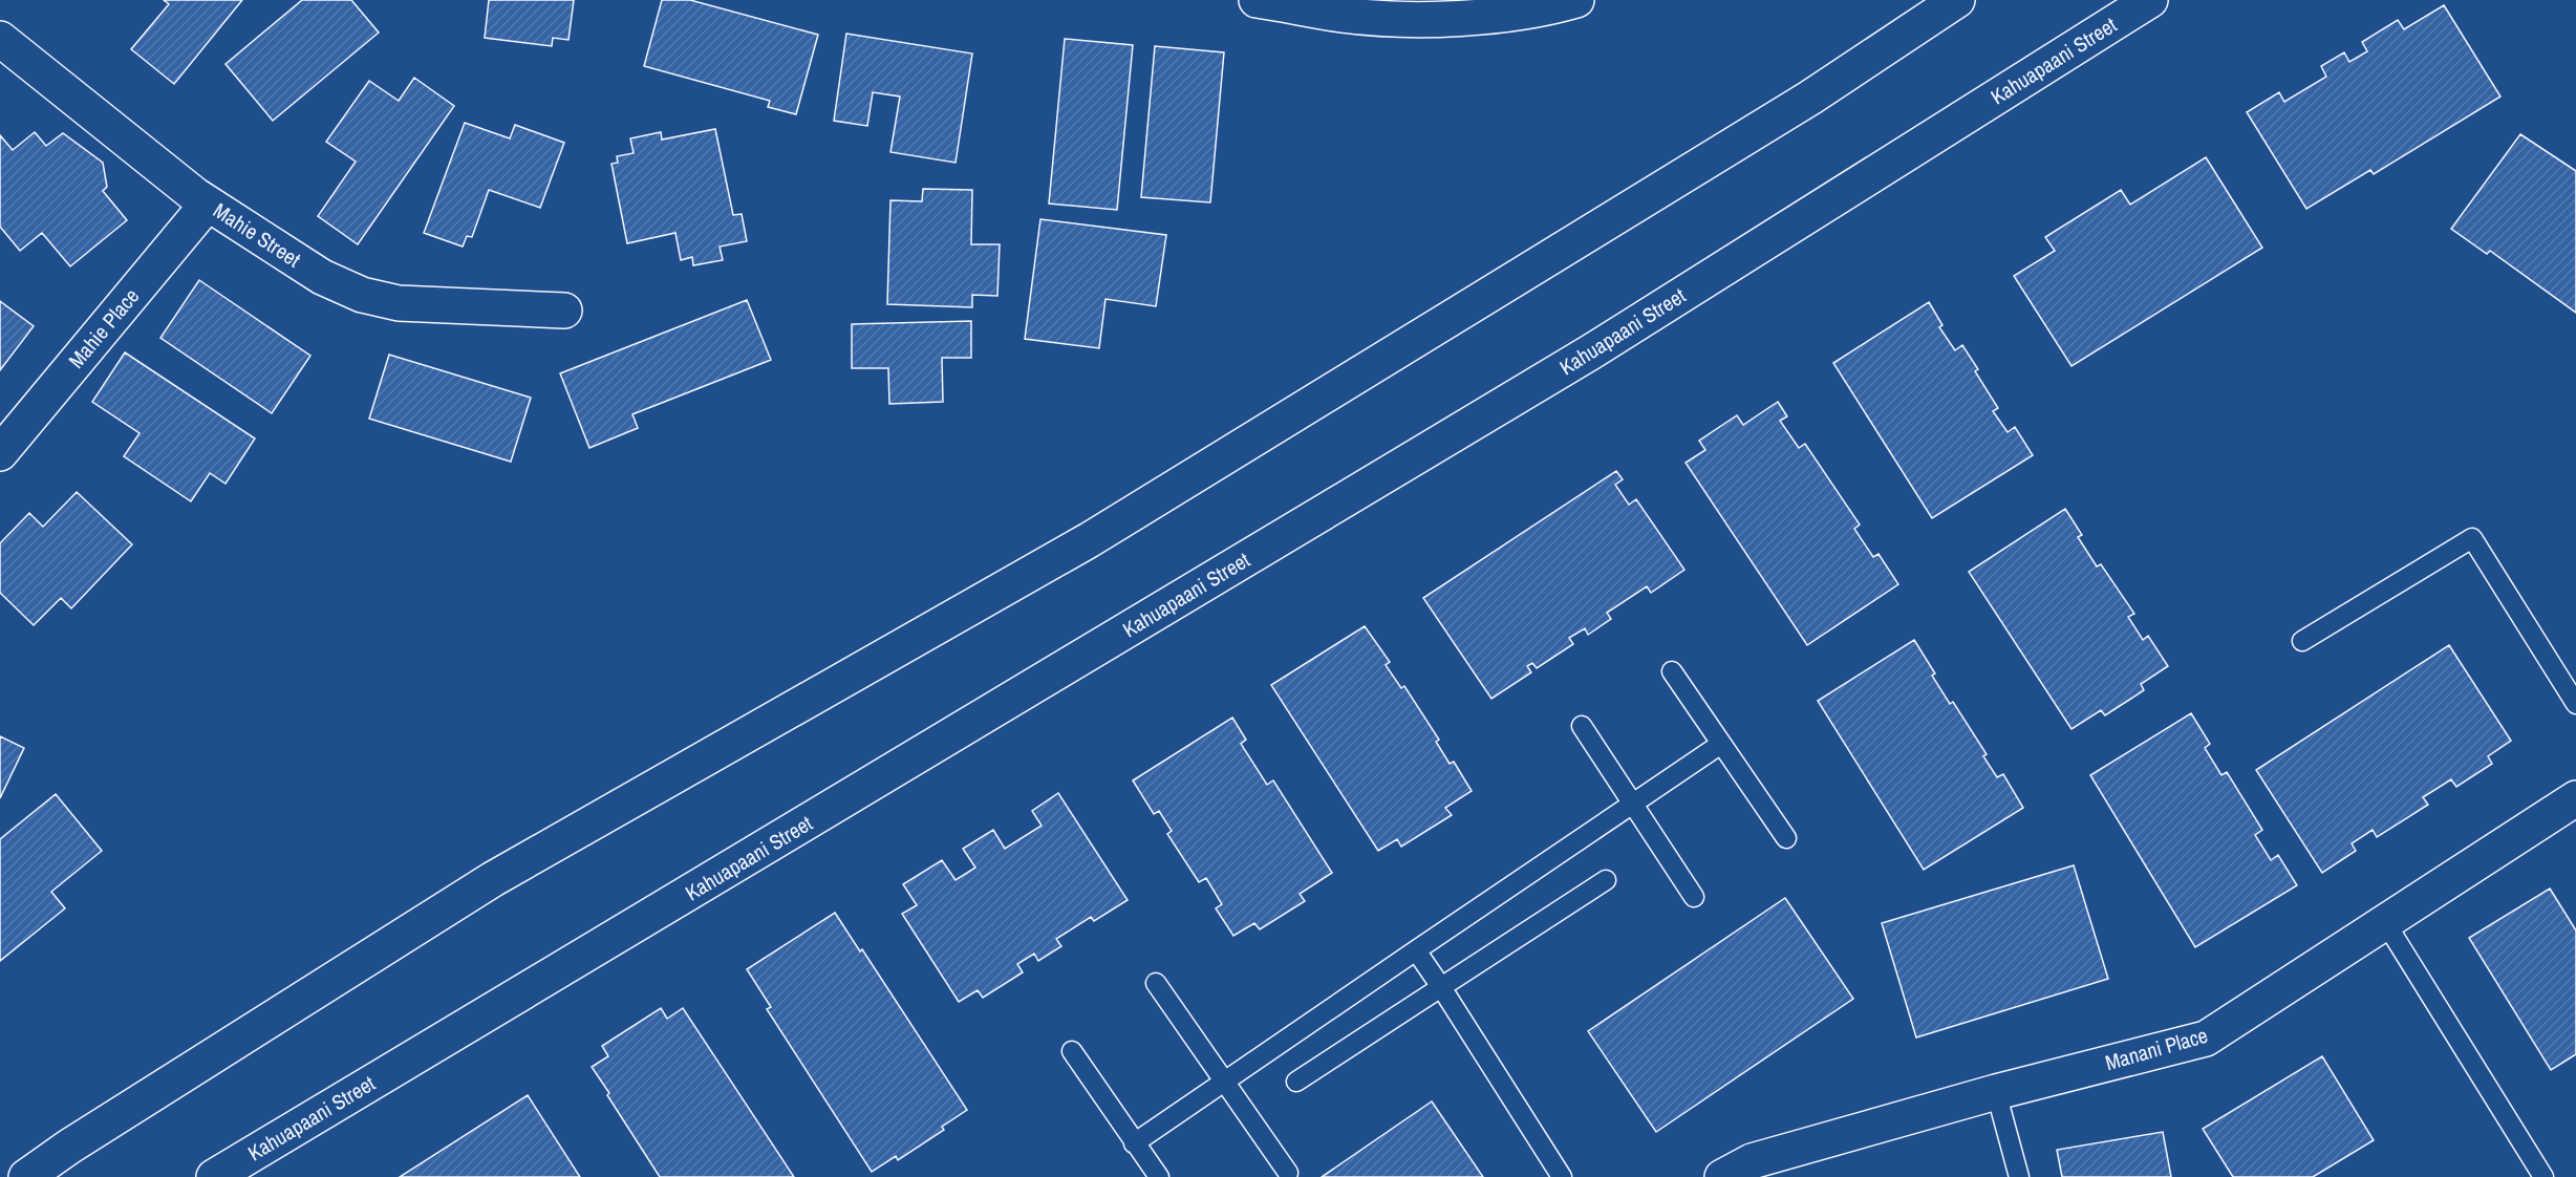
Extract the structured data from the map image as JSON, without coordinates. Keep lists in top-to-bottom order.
{
  "streets": {
    "main road": [
      "Kahuapaani Street",
      "Mahie Street",
      "Mahie Place",
      "Manani Place"
    ]
  },
  "crossings": [
    ["Mahie Street", "Mahie Place"]
  ]
}
